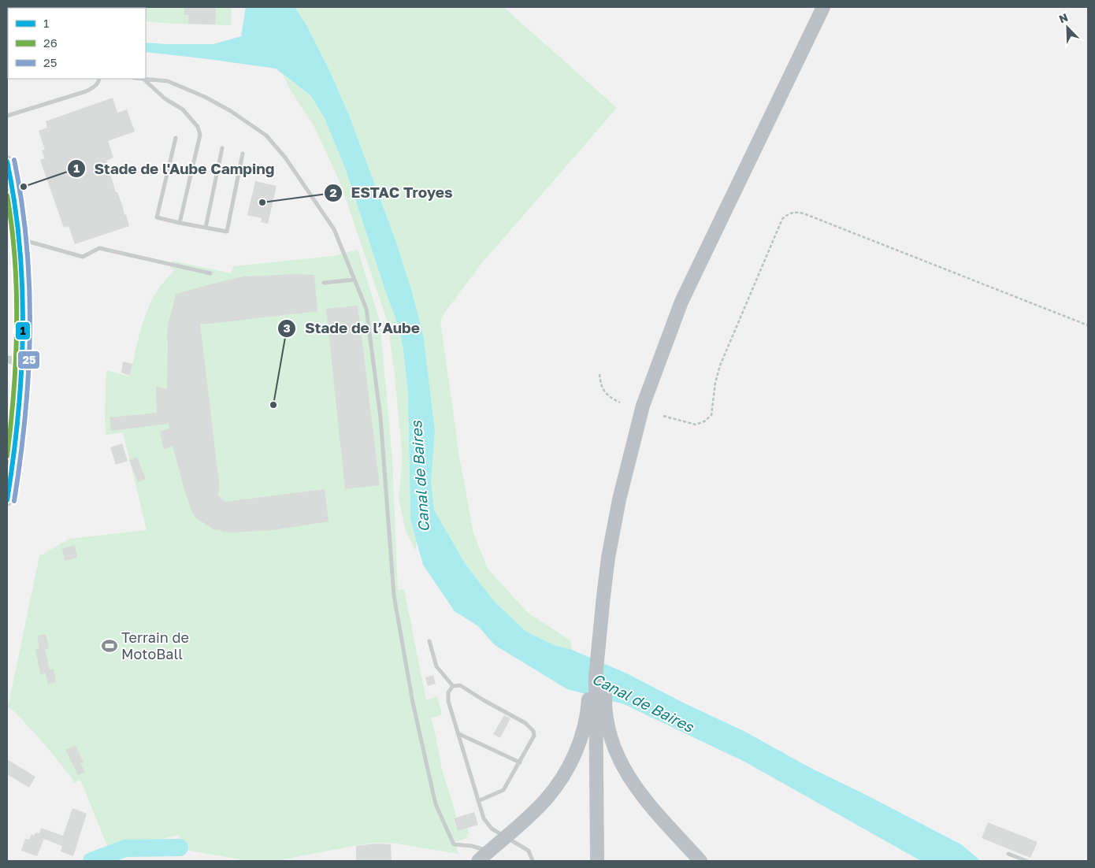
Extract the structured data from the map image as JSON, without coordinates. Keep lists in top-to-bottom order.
{
  "water": ["Canal de Baires"],
  "places": {
    "other": ["Stade de l'Aube Camping", "ESTAC Troyes", "Stade de l’Aube"],
    "sports": ["Terrain de MotoBall"]
  },
  "lines": ["transit line 25", "transit line 1", "transit line 26"],
  "legend": ["1", "26", "25"],
  "north": "top left"
}
